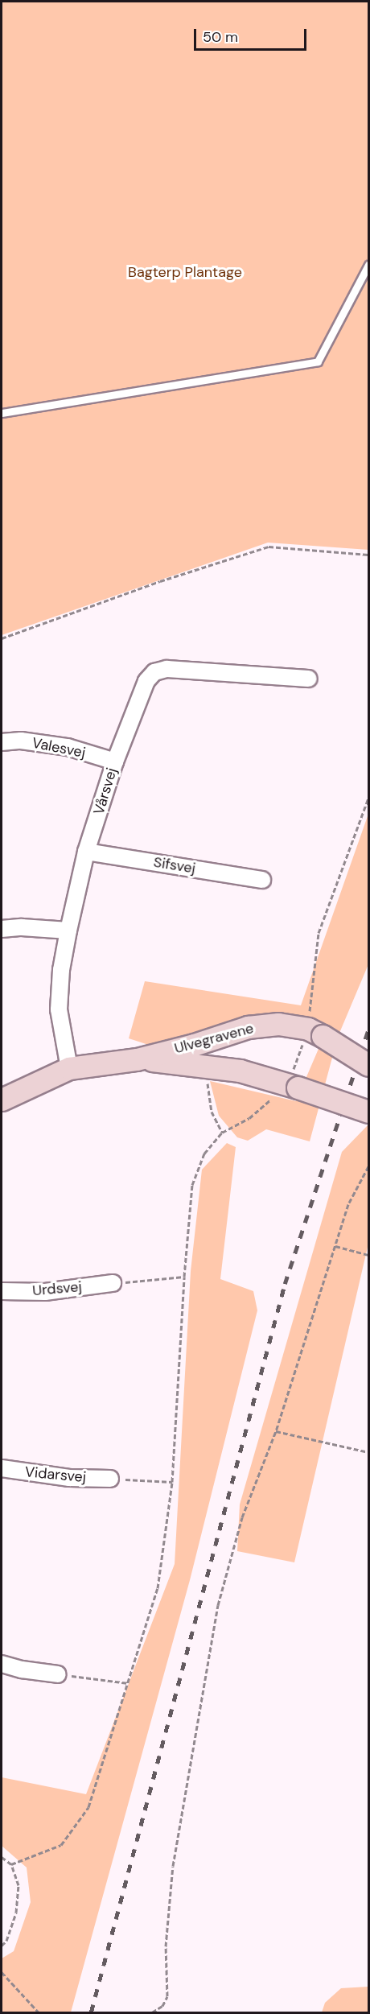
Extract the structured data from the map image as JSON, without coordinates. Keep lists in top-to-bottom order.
{
  "streets": {
    "street": [
      "Valesvej",
      "Vårsvej",
      "Sifsvej",
      "Ulvegravene",
      "Urdsvej",
      "Vidarsvej"
    ]
  },
  "crossings": [
    ["Valesvej", "Vårsvej"],
    ["Vårsvej", "Sifsvej"],
    ["Vårsvej", "Ulvegravene"]
  ],
  "parks": ["Bagterp Plantage"],
  "scale_bar": "50 m"
}
